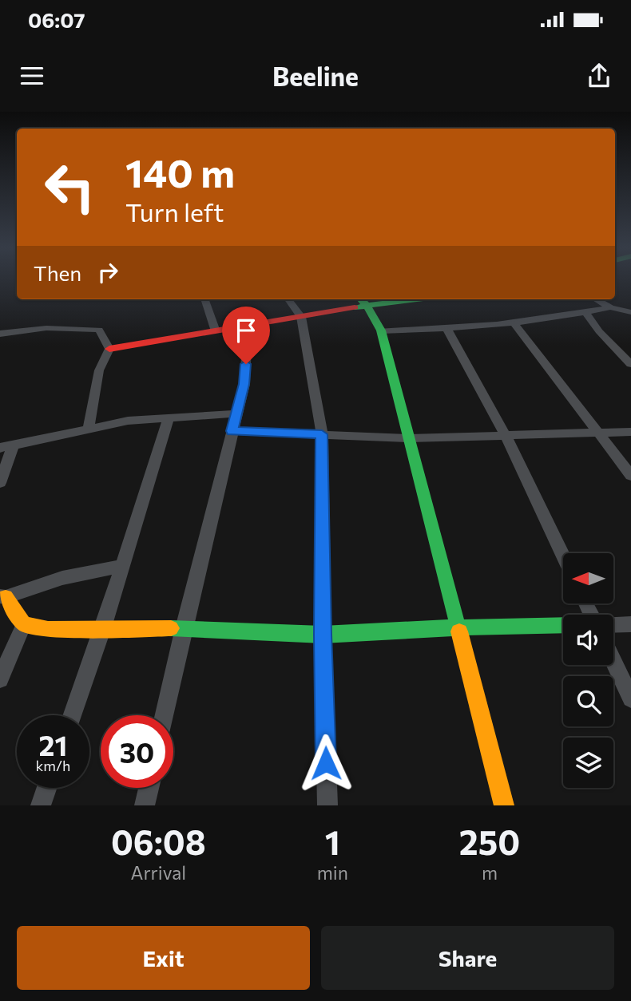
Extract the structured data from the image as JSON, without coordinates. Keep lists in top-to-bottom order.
{
  "north": "left",
  "page": {
    "status": "06:07",
    "header": "Beeline",
    "turn": ["140 m", "Turn left"],
    "then": "Then",
    "speed": "21 km/h",
    "limit": "30",
    "eta": [
      "06:08",
      "Arrival",
      "1",
      "min",
      "250",
      "m"
    ],
    "buttons": ["Exit", "Share"]
  }
}
